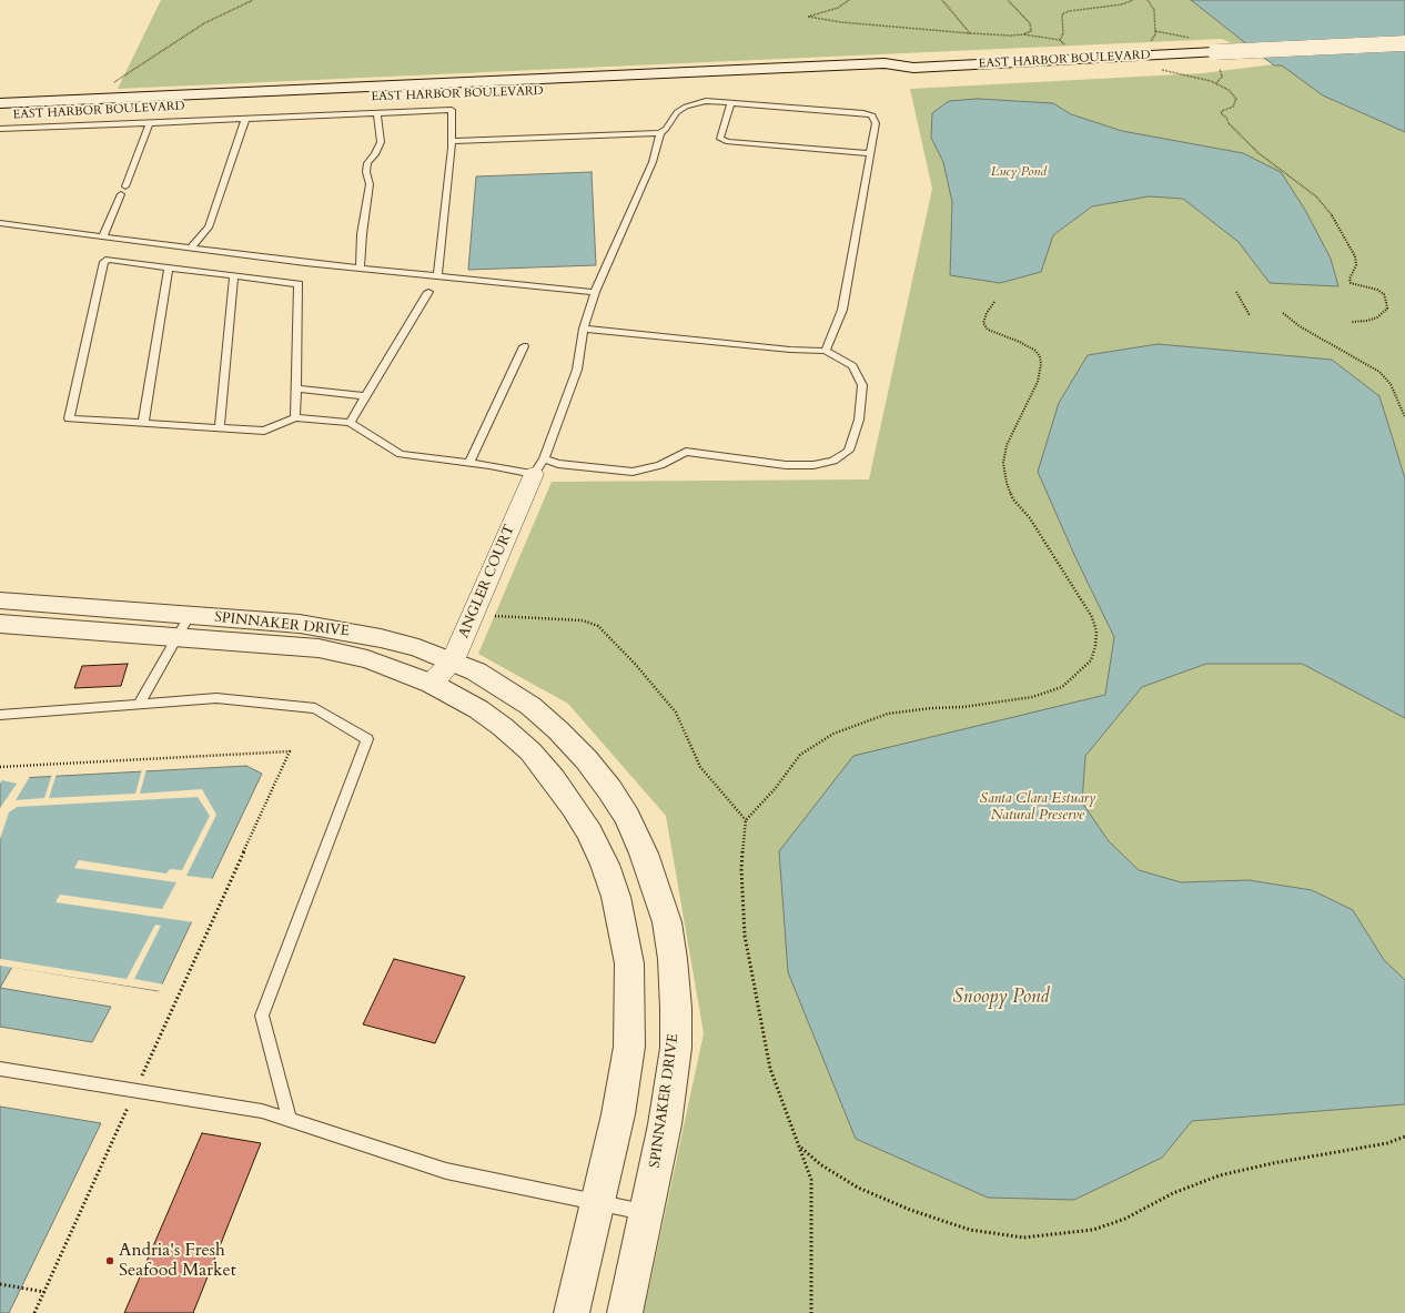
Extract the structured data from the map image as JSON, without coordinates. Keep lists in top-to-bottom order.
{
  "streets": {
    "main road": ["EAST HARBOR BOULEVARD", "SPINNAKER DRIVE"],
    "street": ["ANGLER COURT"]
  },
  "crossings": [
    ["ANGLER COURT", "SPINNAKER DRIVE"]
  ],
  "water": ["Lucy Pond", "Snoopy Pond"],
  "parks": ["Santa Clara Estuary Natural Preserve"],
  "places": ["Andria's Fresh Seafood Market"]
}
